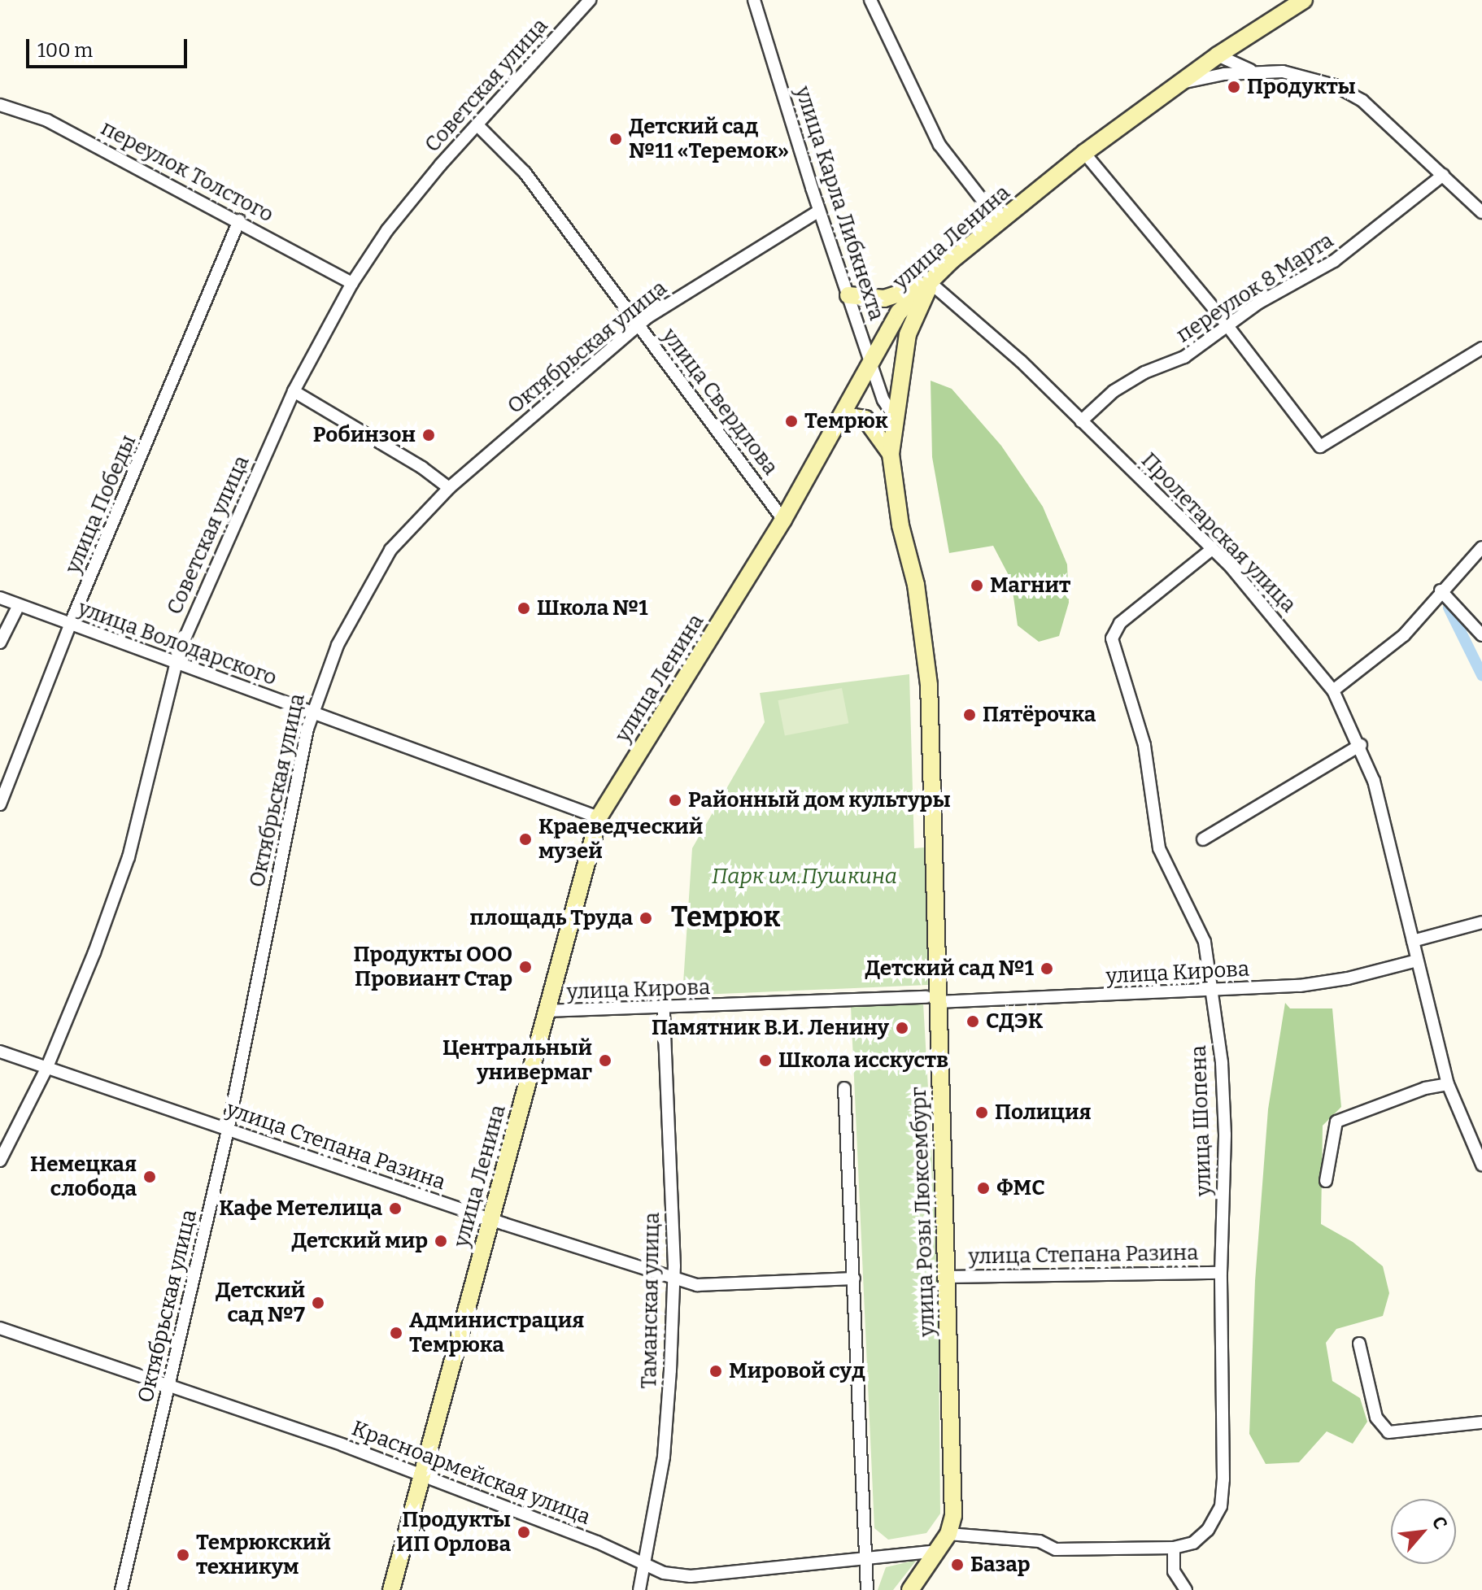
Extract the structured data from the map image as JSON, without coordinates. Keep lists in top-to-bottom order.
{
  "streets": {
    "main road": ["улица Ленина", "улица Розы Люксембург"],
    "street": [
      "Советская улица",
      "переулок Толстого",
      "улица Карла Либкнехта",
      "переулок 8 Марта",
      "Октябрьская улица",
      "улица Свердлова",
      "улица Победы",
      "Пролетарская улица",
      "улица Володарского",
      "улица Кирова",
      "улица Шопена",
      "улица Степана Разина",
      "Таманская улица",
      "Красноармейская улица"
    ]
  },
  "crossings": [
    ["Советская улица", "переулок Толстого"],
    ["Советская улица", "улица Свердлова"],
    ["Советская улица", "улица Володарского"],
    ["Советская улица", "улица Степана Разина"],
    ["переулок Толстого", "улица Победы"],
    ["улица Карла Либкнехта", "улица Ленина"],
    ["улица Карла Либкнехта", "Октябрьская улица"],
    ["улица Карла Либкнехта", "улица Розы Люксембург"],
    ["улица Ленина", "улица Свердлова"],
    ["улица Ленина", "Пролетарская улица"],
    ["улица Ленина", "улица Володарского"],
    ["улица Ленина", "улица Кирова"],
    ["улица Ленина", "улица Степана Разина"],
    ["улица Ленина", "улица Розы Люксембург"],
    ["улица Ленина", "Красноармейская улица"],
    ["переулок 8 Марта", "Пролетарская улица"],
    ["Октябрьская улица", "улица Свердлова"],
    ["Октябрьская улица", "улица Володарского"],
    ["Октябрьская улица", "улица Степана Разина"],
    ["Октябрьская улица", "Красноармейская улица"],
    ["улица Победы", "улица Володарского"],
    ["Пролетарская улица", "улица Кирова"],
    ["Пролетарская улица", "улица Шопена"],
    ["Пролетарская улица", "улица Розы Люксембург"],
    ["улица Кирова", "улица Шопена"],
    ["улица Кирова", "улица Розы Люксембург"],
    ["улица Кирова", "Таманская улица"],
    ["улица Шопена", "улица Степана Разина"],
    ["улица Степана Разина", "улица Розы Люксембург"],
    ["улица Степана Разина", "Таманская улица"],
    ["улица Розы Люксембург", "Красноармейская улица"],
    ["Таманская улица", "Красноармейская улица"]
  ],
  "districts": ["Темрюк"],
  "parks": ["Парк им.Пушкина"],
  "places": [
    "Продукты",
    "Детский сад №11 «Теремок»",
    "Темрюк",
    "Робинзон",
    "Магнит",
    "Школа №1",
    "Пятёрочка",
    "Районный дом культуры",
    "Краеведческий музей",
    "площадь Труда",
    "Продукты ООО Провиант Стар",
    "Детский сад №1",
    "СДЭК",
    "Памятник В.И. Ленину",
    "Центральный универмаг",
    "Школа исскуств",
    "Полиция",
    "Немецкая слобода",
    "ФМС",
    "Кафе Метелица",
    "Детский мир",
    "Детский сад №7",
    "Администрация Темрюка",
    "Мировой суд",
    "Продукты ИП Орлова",
    "Темрюкский техникум",
    "Базар"
  ],
  "scale_bar": "100 m",
  "north": "top right"
}
